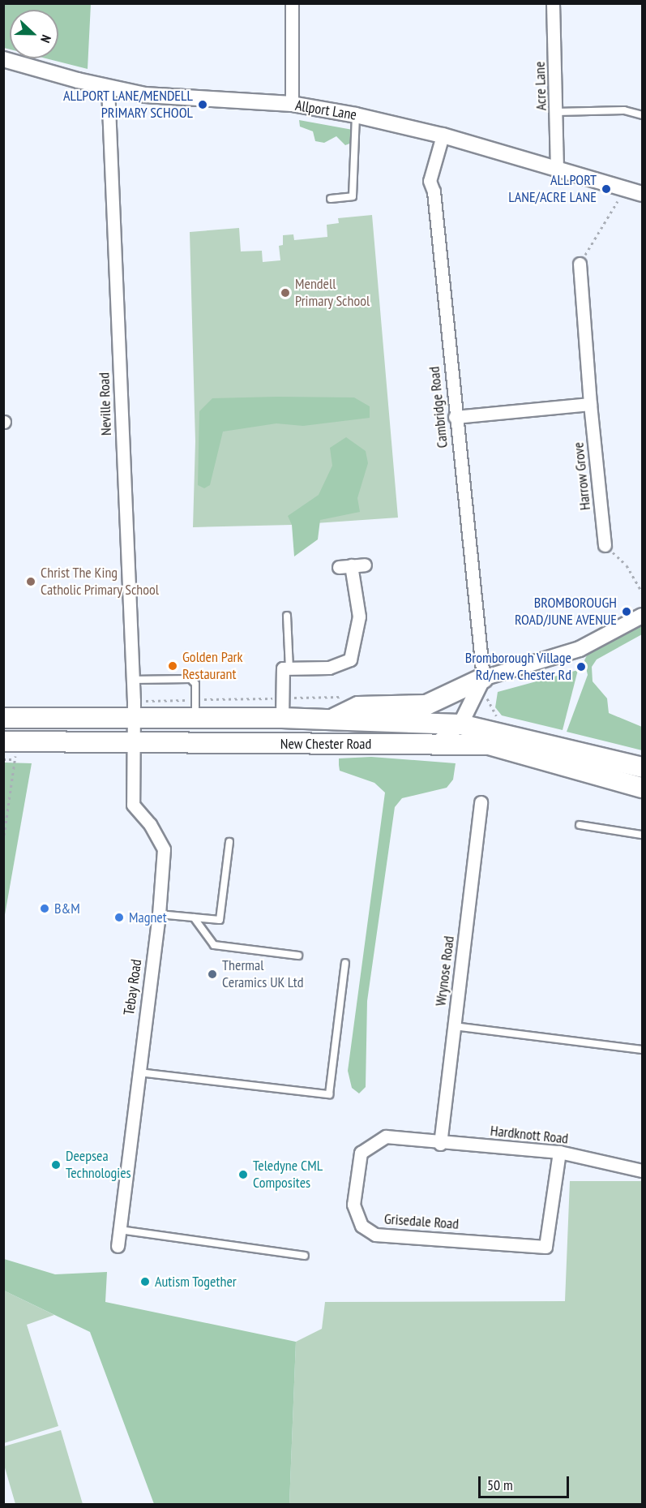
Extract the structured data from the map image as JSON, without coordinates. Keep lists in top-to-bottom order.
{
  "streets": {
    "highway": ["New Chester Road"],
    "street": [
      "Acre Lane",
      "Allport Lane",
      "Neville Road",
      "Cambridge Road",
      "Harrow Grove",
      "Wrynose Road",
      "Tebay Road",
      "Hardknott Road",
      "Grisedale Road"
    ]
  },
  "crossings": [
    ["Acre Lane", "Allport Lane"],
    ["Allport Lane", "Neville Road"],
    ["Allport Lane", "Cambridge Road"],
    ["Neville Road", "New Chester Road"],
    ["Neville Road", "Tebay Road"],
    ["New Chester Road", "Tebay Road"],
    ["Wrynose Road", "Hardknott Road"],
    ["Wrynose Road", "Grisedale Road"],
    ["Hardknott Road", "Grisedale Road"]
  ],
  "places": [
    "ALLPORT LANE/MENDELL PRIMARY SCHOOL",
    "ALLPORT LANE/ACRE LANE",
    "Mendell Primary School",
    "Christ The King Catholic Primary School",
    "BROMBOROUGH ROAD/JUNE AVENUE",
    "Golden Park Restaurant",
    "Bromborough Village Rd/new Chester Rd",
    "B&M",
    "Magnet",
    "Thermal Ceramics UK Ltd",
    "Deepsea Technologies",
    "Teledyne CML Composites",
    "Autism Together"
  ],
  "scale_bar": "50 m",
  "north": "right"
}
